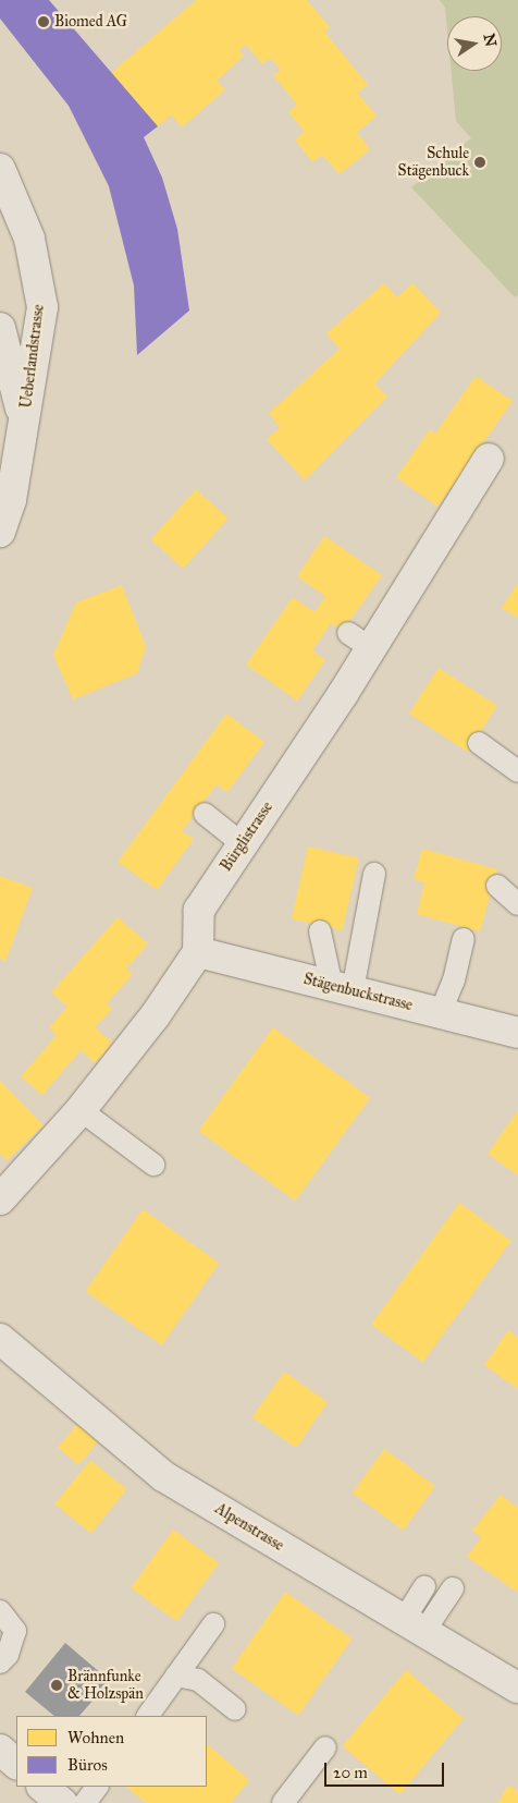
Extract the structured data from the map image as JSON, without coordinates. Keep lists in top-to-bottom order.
{
  "streets": {
    "street": [
      "Ueberlandstrasse",
      "Bürglistrasse",
      "Stägenbuckstrasse",
      "Alpenstrasse"
    ]
  },
  "crossings": [
    ["Bürglistrasse", "Stägenbuckstrasse"]
  ],
  "places": ["Biomed AG", "Schule Stägenbuck", "Brännfunke & Holzspän"],
  "legend": ["Wohnen", "Büros"],
  "scale_bar": "20 m",
  "north": "right"
}
